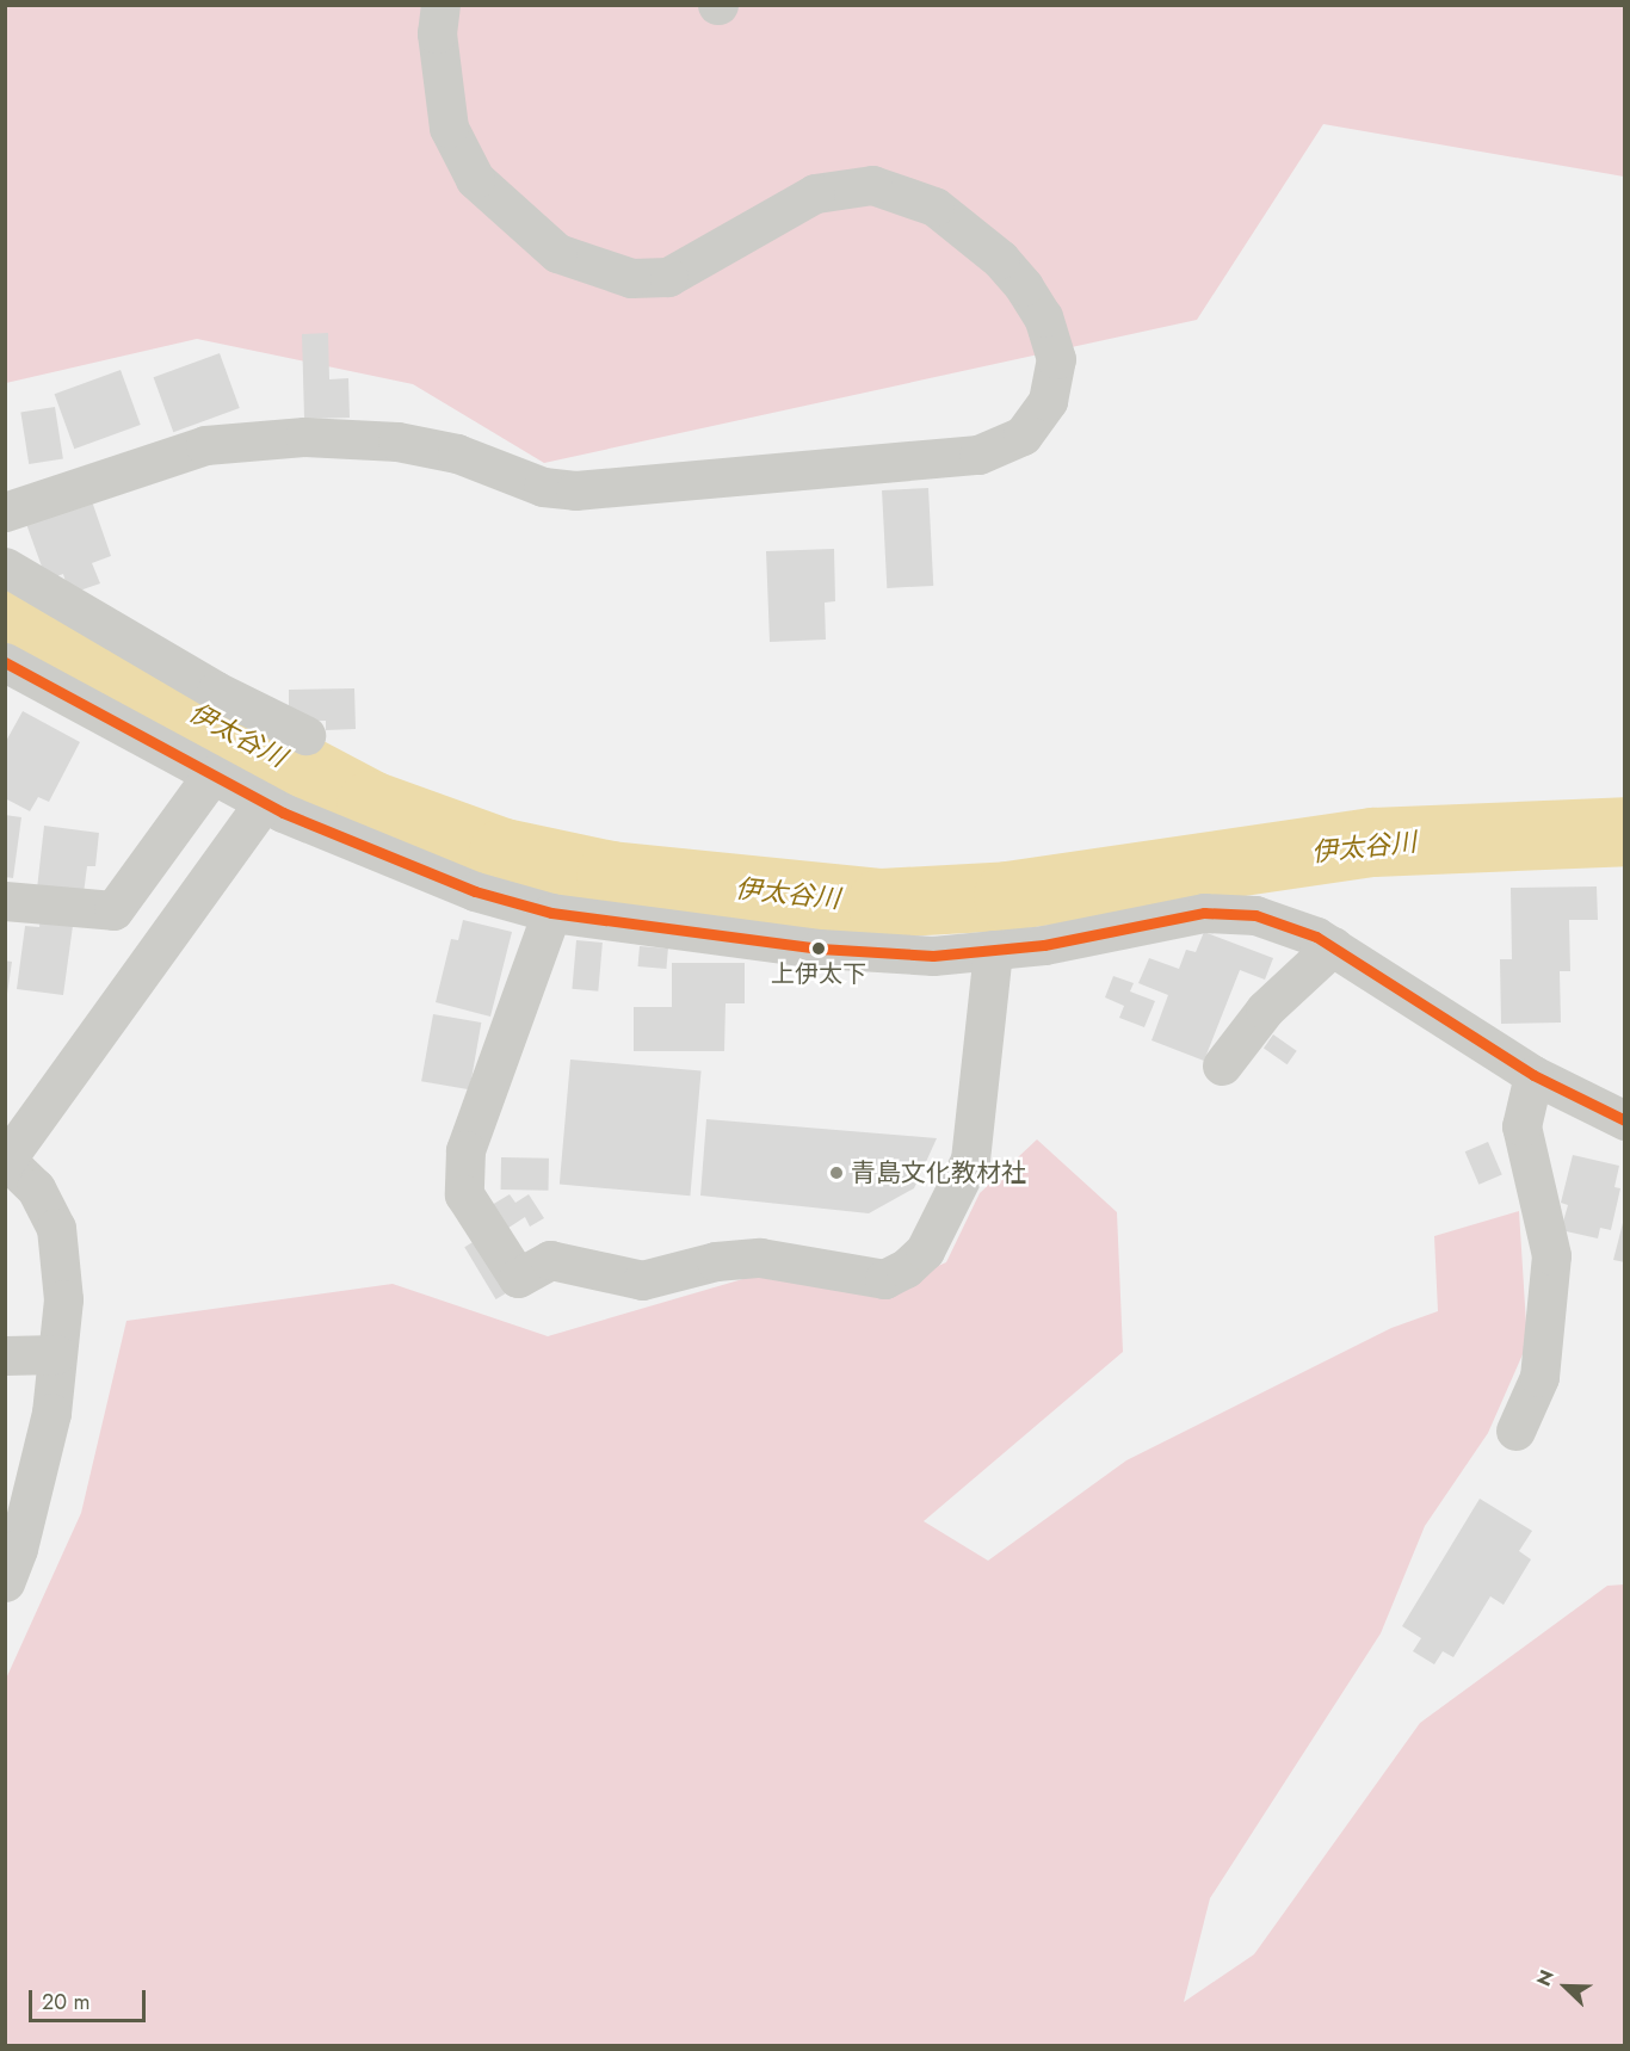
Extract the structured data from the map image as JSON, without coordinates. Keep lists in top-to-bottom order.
{
  "water": ["伊太谷川"],
  "places": ["上伊太下", "青島文化教材社"],
  "scale_bar": "20 m",
  "north": "top left"
}
